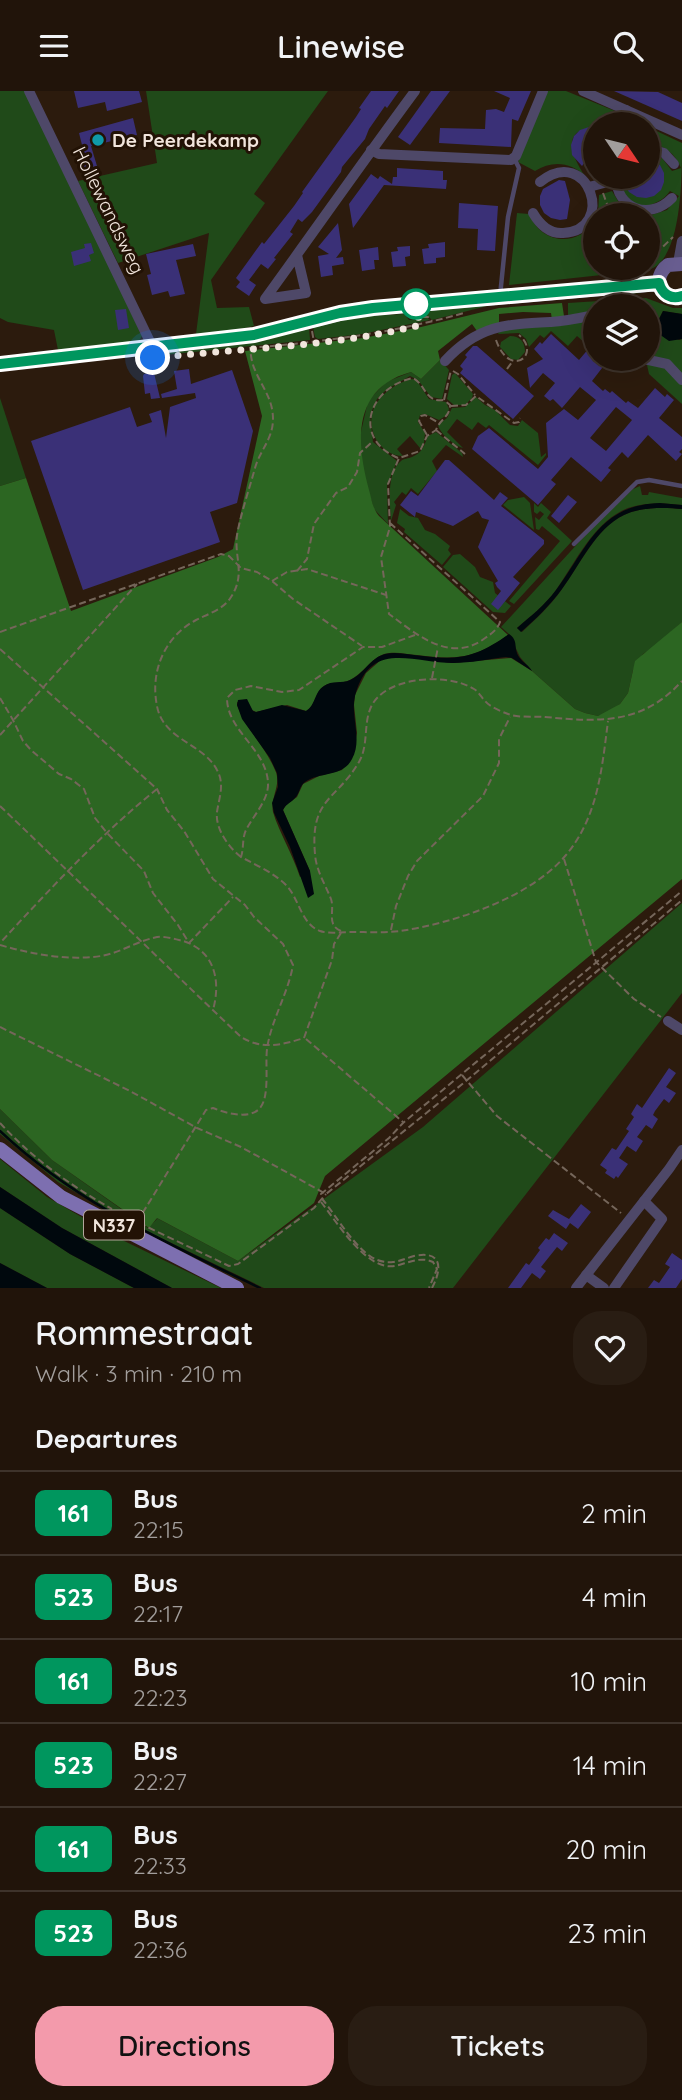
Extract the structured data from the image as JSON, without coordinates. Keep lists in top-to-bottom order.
{
  "streets": {
    "main road": ["N337"],
    "street": ["Hollewandsweg"]
  },
  "places": ["De Peerdekamp"],
  "lines": ["bus line 161"],
  "north": "bottom right",
  "page": {
    "header": "Linewise",
    "heading": [
      ["Rommestraat", "Walk · 3 min · 210 m"],
      "Departures"
    ],
    "list": [
      {
        "mark": "161",
        "name": "Bus",
        "note": "22:15",
        "value": "2 min"
      },
      {
        "mark": "523",
        "name": "Bus",
        "note": "22:17",
        "value": "4 min"
      },
      {
        "mark": "161",
        "name": "Bus",
        "note": "22:23",
        "value": "10 min"
      },
      {
        "mark": "523",
        "name": "Bus",
        "note": "22:27",
        "value": "14 min"
      },
      {
        "mark": "161",
        "name": "Bus",
        "note": "22:33",
        "value": "20 min"
      },
      {
        "mark": "523",
        "name": "Bus",
        "note": "22:36",
        "value": "23 min"
      }
    ],
    "buttons": ["Directions", "Tickets"]
  }
}
